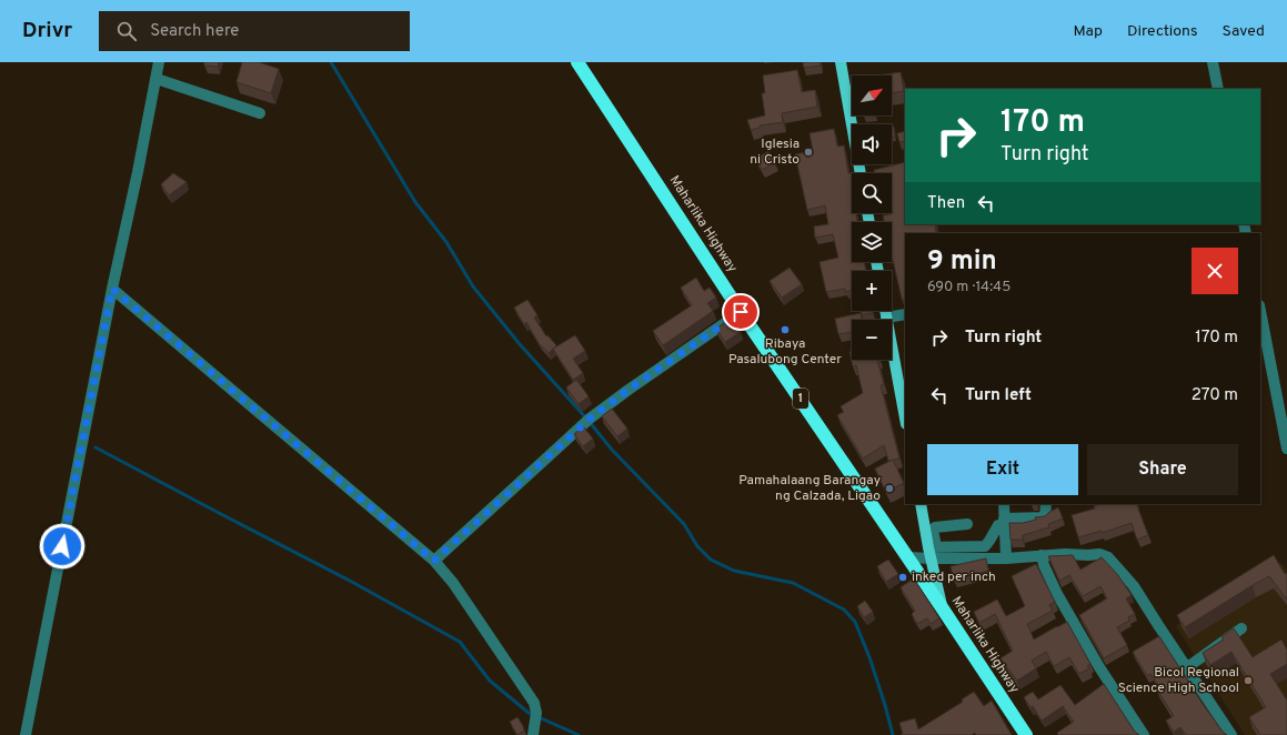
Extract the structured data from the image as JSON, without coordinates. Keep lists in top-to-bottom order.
{
  "streets": {
    "highway": ["Maharlika Highway", "1"]
  },
  "places": [
    "Iglesia ni Cristo",
    "Ribaya Pasalubong Center",
    "Pamahalaang Barangay ng Calzada, Ligao",
    "inked per inch",
    "Bicol Regional Science High School"
  ],
  "north": "top right",
  "page": {
    "header": "Drivr",
    "search": "Search here",
    "nav": ["Map", "Directions", "Saved"],
    "map_buttons": ["+", "−"],
    "turn": ["170 m", "Turn right"],
    "then": "Then",
    "heading": ["9 min", "690 m · 14:45"],
    "list": [
      {
        "name": "Turn right",
        "value": "170 m"
      },
      {
        "name": "Turn left",
        "value": "270 m"
      }
    ],
    "buttons": ["Exit", "Share"]
  }
}
